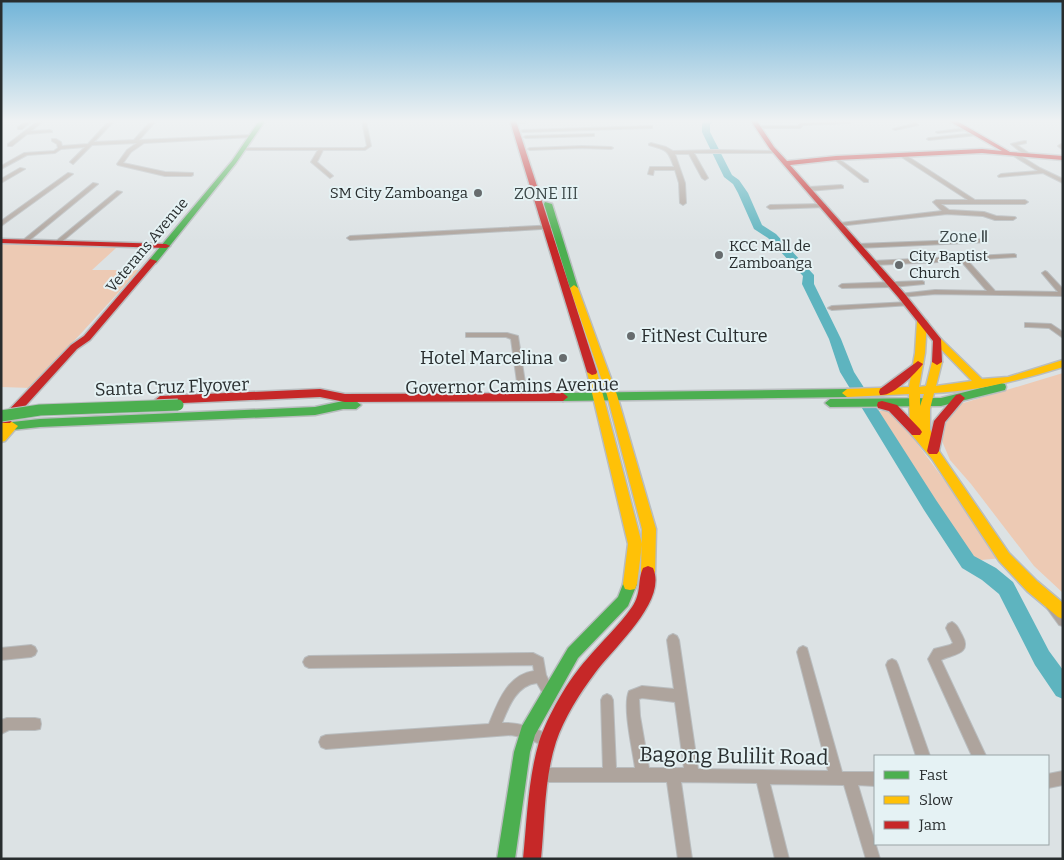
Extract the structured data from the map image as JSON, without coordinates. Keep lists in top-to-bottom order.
{
  "streets": {
    "main road": ["Veterans Avenue", "Governor Camins Avenue", "Santa Cruz Flyover"],
    "street": ["Bagong Bulilit Road"]
  },
  "crossings": [
    ["Veterans Avenue", "Governor Camins Avenue"],
    ["Veterans Avenue", "Santa Cruz Flyover"],
    ["Governor Camins Avenue", "Santa Cruz Flyover"]
  ],
  "districts": ["ZONE III", "Zone Ⅱ"],
  "places": [
    "SM City Zamboanga",
    "KCC Mall de Zamboanga",
    "City Baptist Church",
    "FitNest Culture",
    "Hotel Marcelina"
  ],
  "legend": ["Fast", "Slow", "Jam"]
}
